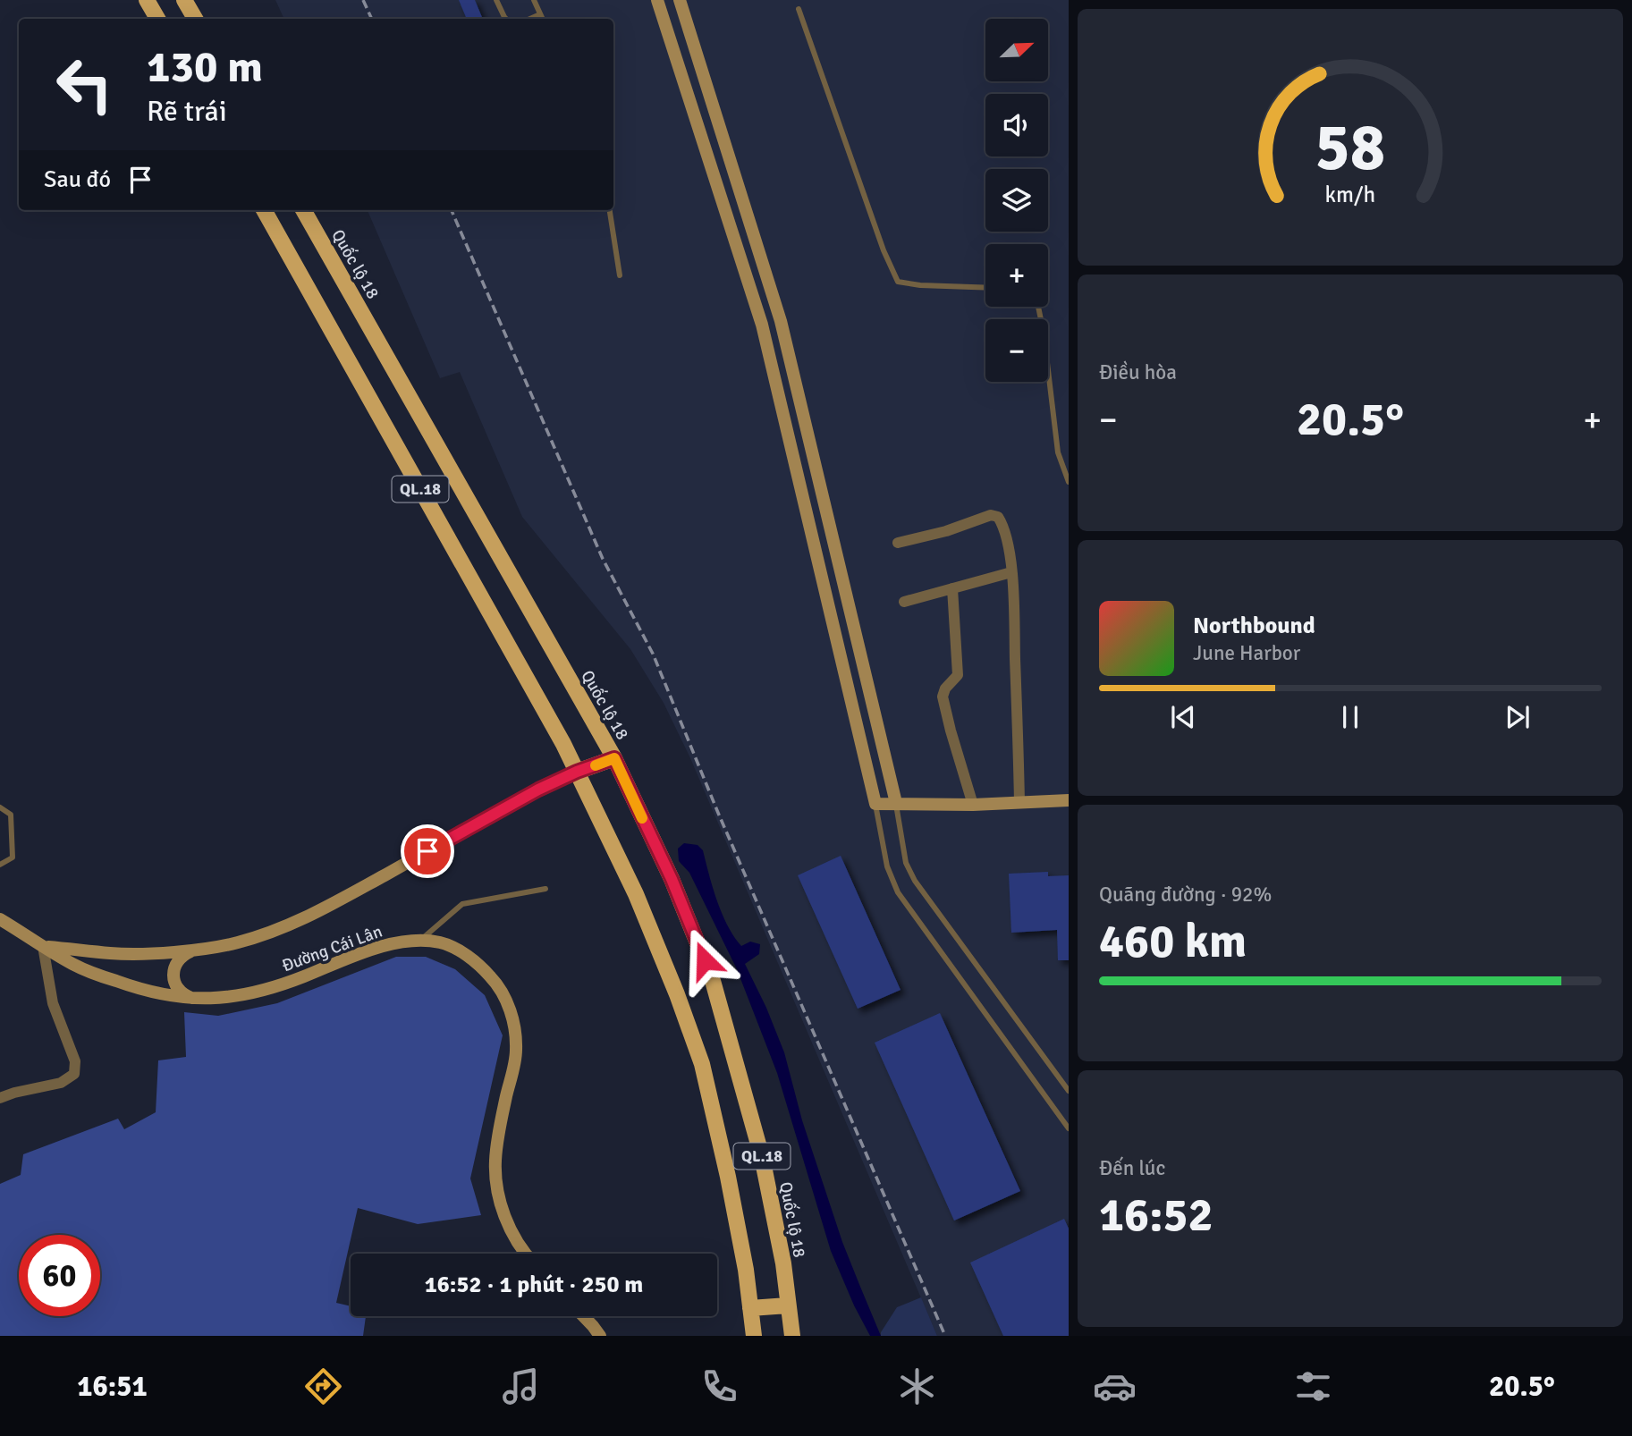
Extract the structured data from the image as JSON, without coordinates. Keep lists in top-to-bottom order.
{
  "streets": {
    "main road": ["Quốc lộ 18", "QL.18", "Đường Cái Lân"]
  },
  "north": "top right",
  "page": {
    "map_buttons": ["+", "−"],
    "turn": ["130 m", "Rẽ trái"],
    "then": "Sau đó",
    "tile": [
      "Điều hòa",
      ["Quãng đường · 92%", "460 km"],
      ["Đến lúc", "16:52"]
    ],
    "heat": ["−", "20.5°", "+"],
    "song": ["Northbound", "June Harbor"],
    "limit": "60",
    "trip": "16:52 · 1 phút · 250 m",
    "tabs": ["16:51", "20.5°"],
    "gauge": ["58", "km/h"]
  }
}
